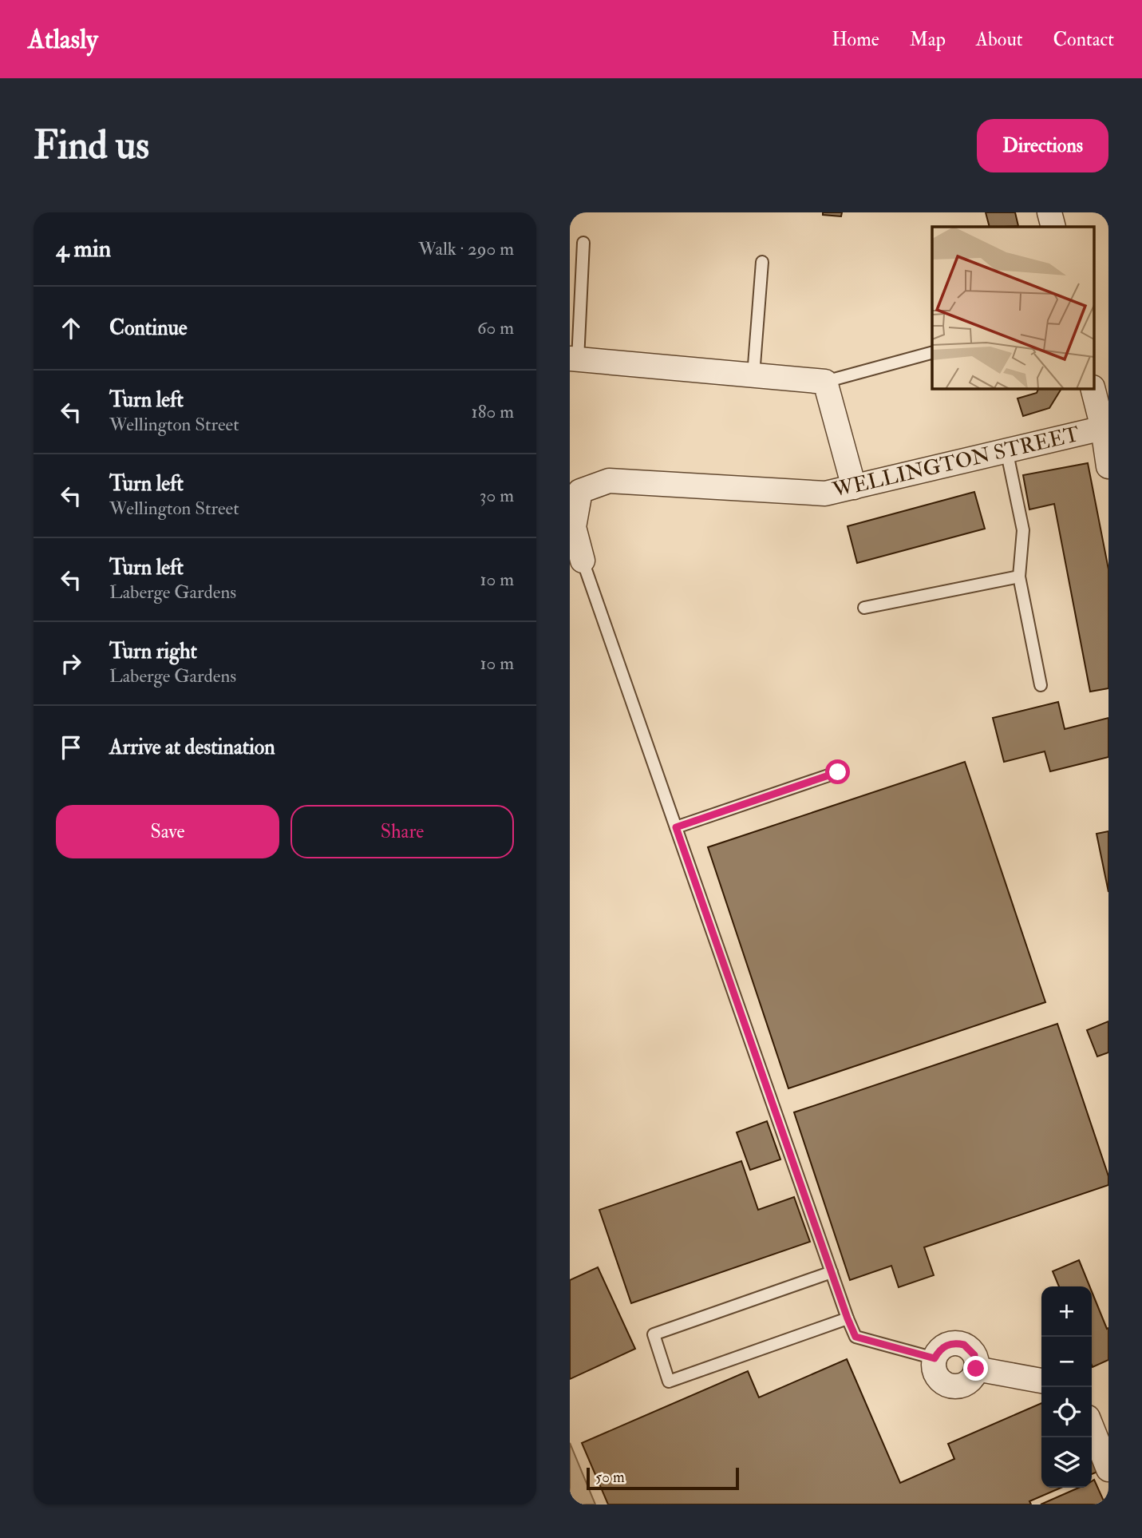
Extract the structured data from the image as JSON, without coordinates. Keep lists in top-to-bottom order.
{
  "streets": {
    "street": ["WELLINGTON STREET"]
  },
  "scale_bar": "50 m",
  "page": {
    "header": "Atlasly",
    "nav": [
      "Home",
      "Map",
      "About",
      "Contact"
    ],
    "buttons": [
      "Directions",
      ["Save", "Share"]
    ],
    "title": "Find us",
    "heading": ["4 min", "Walk · 290 m"],
    "list": [
      ["Continue", "60 m"],
      ["Turn left", "Wellington Street", "180 m"],
      ["Turn left", "Wellington Street", "30 m"],
      ["Turn left", "Laberge Gardens", "10 m"],
      ["Turn right", "Laberge Gardens", "10 m"],
      "Arrive at destination"
    ],
    "map_buttons": ["+", "−"],
    "scale": "50 m"
  }
}
